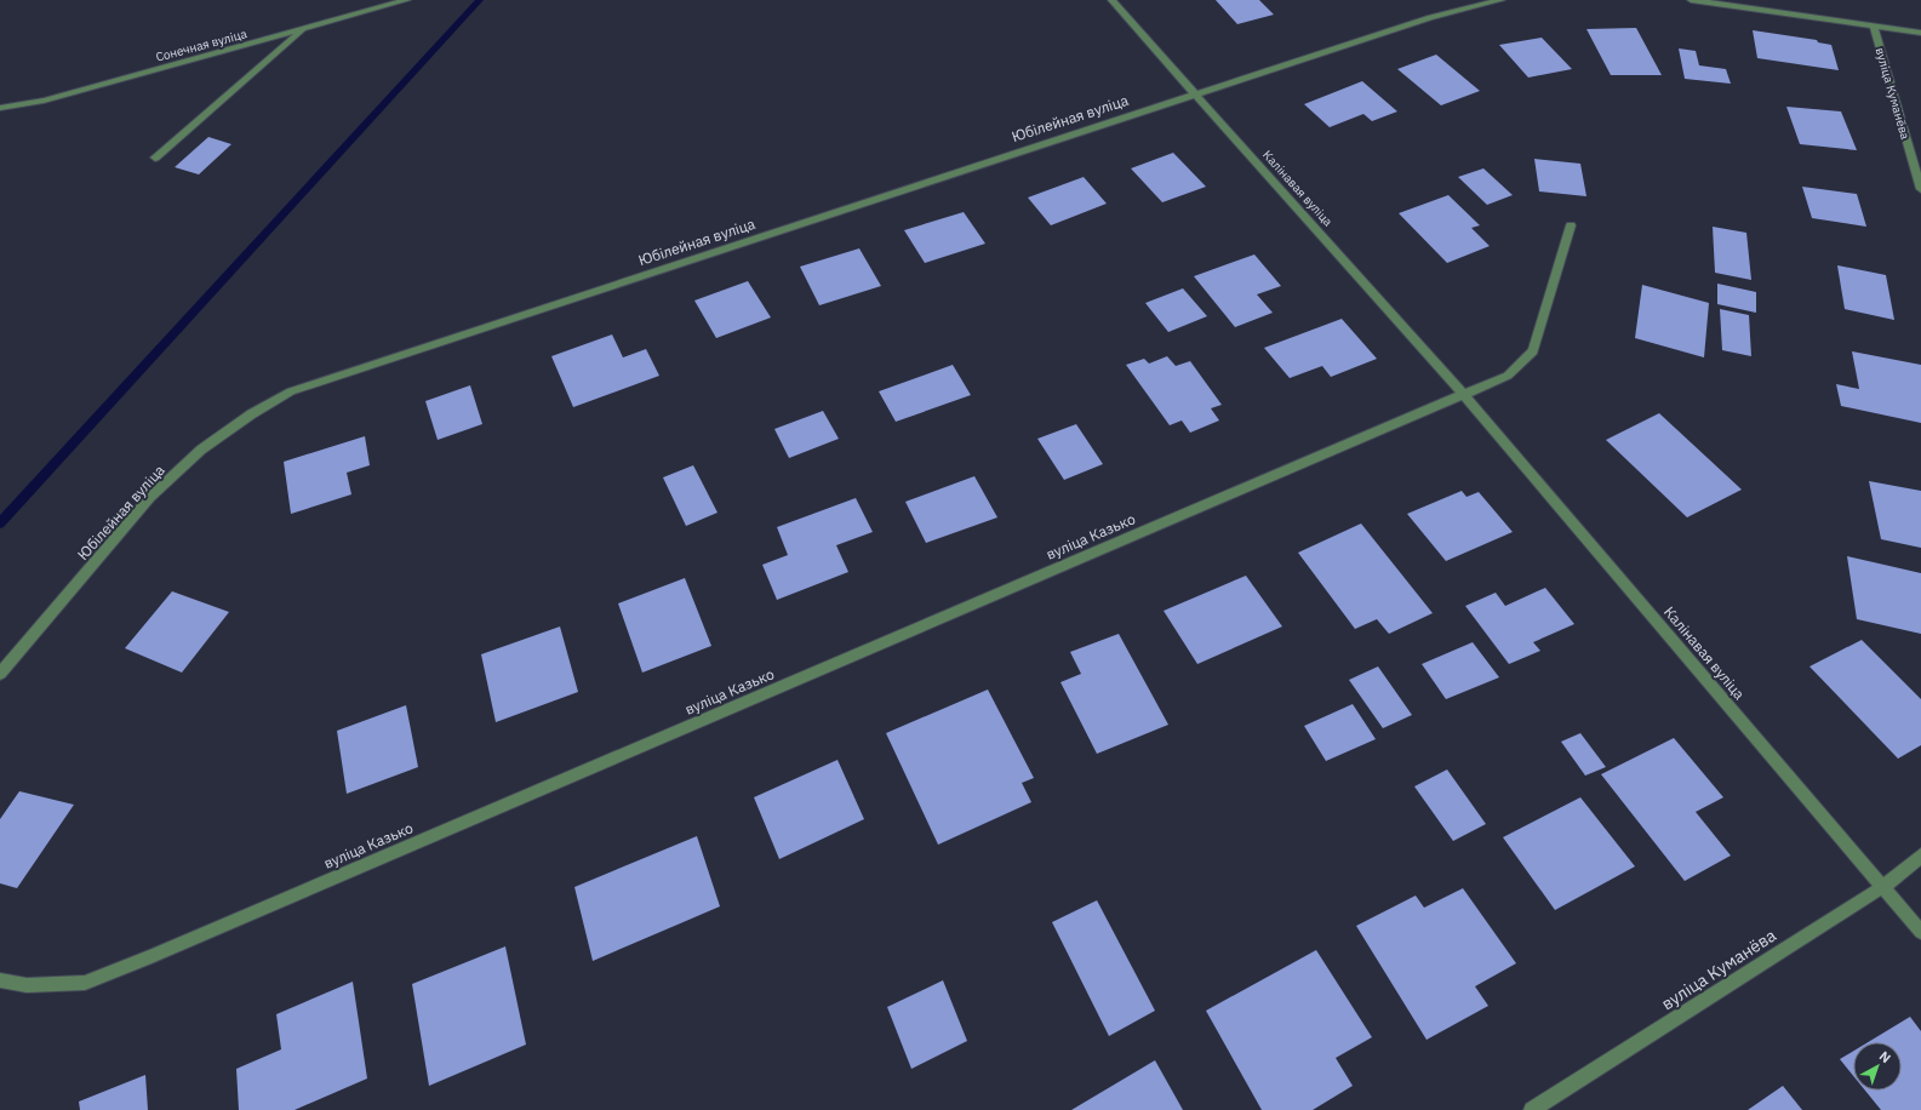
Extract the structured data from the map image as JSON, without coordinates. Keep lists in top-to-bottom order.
{
  "streets": {
    "street": [
      "Сонечная вуліца",
      "вуліца Куманёва",
      "Юбілейная вуліца",
      "Калінавая вуліца",
      "вуліца Казько"
    ]
  },
  "crossings": [
    ["вуліца Куманёва", "Калінавая вуліца"],
    ["Юбілейная вуліца", "Калінавая вуліца"],
    ["Калінавая вуліца", "вуліца Казько"]
  ],
  "north": "top right"
}
